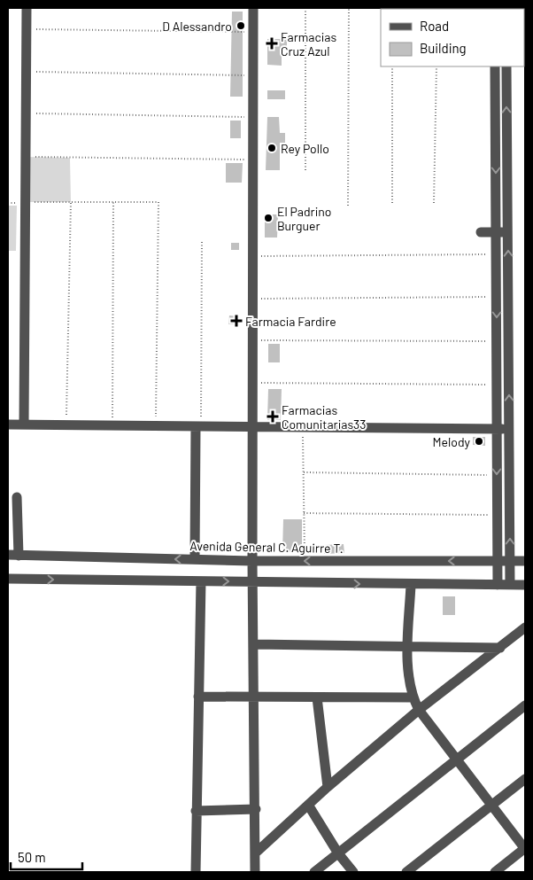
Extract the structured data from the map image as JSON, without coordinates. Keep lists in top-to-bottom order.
{
  "streets": {
    "street": ["Avenida General C. Aguirre T."]
  },
  "places": {
    "other": [
      "D Alessandro",
      "Rey Pollo",
      "El Padrino Burguer",
      "Melody"
    ],
    "health": ["Farmacias Cruz Azul", "Farmacia Fardire", "Farmacias Comunitarias33"]
  },
  "legend": ["Road", "Building"],
  "scale_bar": "50 m"
}
